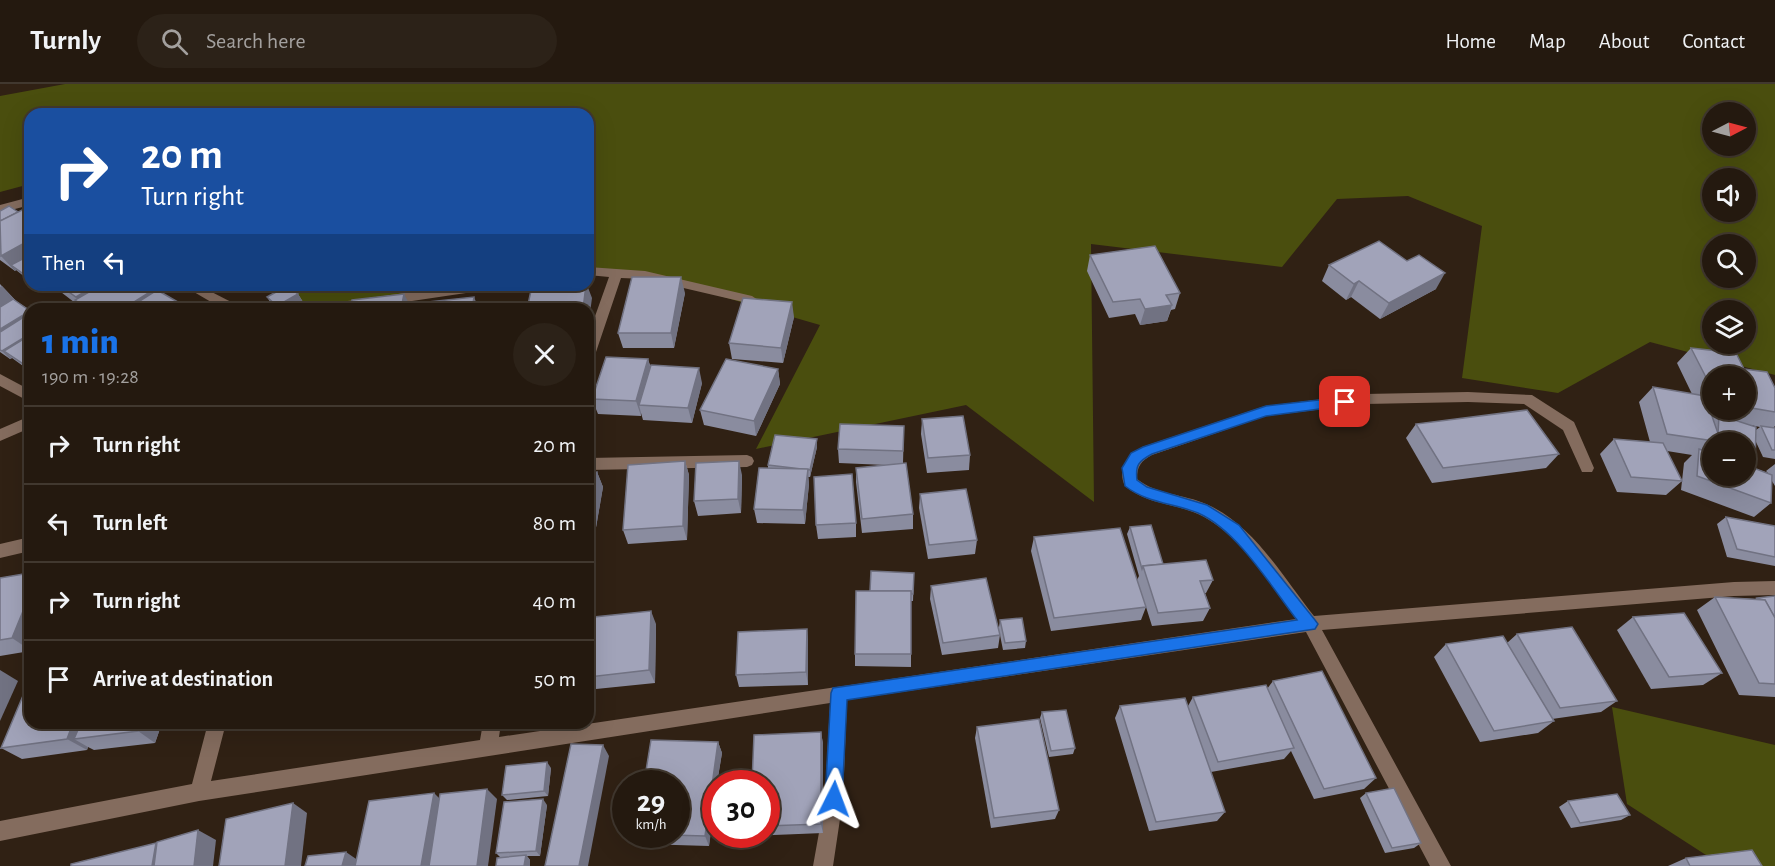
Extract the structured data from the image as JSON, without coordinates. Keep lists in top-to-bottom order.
{
  "north": "right",
  "page": {
    "header": "Turnly",
    "search": "Search here",
    "nav": [
      "Home",
      "Map",
      "About",
      "Contact"
    ],
    "map_buttons": ["+", "−"],
    "turn": ["20 m", "Turn right"],
    "then": "Then",
    "heading": ["1 min", "190 m · 19:28"],
    "list": [
      {
        "name": "Turn right",
        "value": "20 m"
      },
      {
        "name": "Turn left",
        "value": "80 m"
      },
      {
        "name": "Turn right",
        "value": "40 m"
      },
      {
        "name": "Arrive at destination",
        "value": "50 m"
      }
    ],
    "speed": "29 km/h",
    "limit": "30"
  }
}
